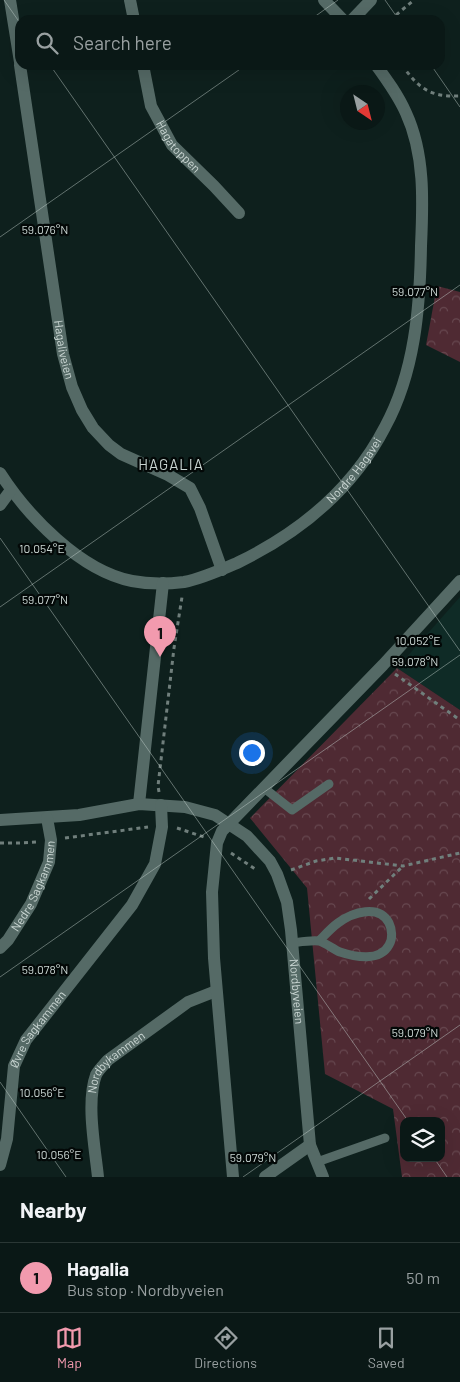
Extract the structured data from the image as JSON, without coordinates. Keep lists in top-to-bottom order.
{
  "streets": {
    "street": [
      "Hagatoppen",
      "Hagaliveien",
      "Nordre Hagavei",
      "Nedre Sagkammen",
      "Nordbyveien",
      "Øvre Sagkammen",
      "Nordbykammen"
    ]
  },
  "crossings": [
    ["Hagaliveien", "Nordre Hagavei"],
    ["Nedre Sagkammen", "Nordbyveien"],
    ["Nordbyveien", "Øvre Sagkammen"]
  ],
  "districts": ["HAGALIA"],
  "north": "bottom right",
  "page": {
    "search": "Search here",
    "pins": "1",
    "heading": "Nearby",
    "list": [
      {
        "mark": "1",
        "name": "Hagalia",
        "note": "Bus stop · Nordbyveien",
        "value": "50 m"
      }
    ],
    "nav": ["Map", "Directions", "Saved"]
  },
  "coordinates": [
    "59.076°N",
    "59.077°N",
    "10.054°E",
    "10.052°E",
    "59.078°N",
    "59.079°N",
    "10.056°E"
  ]
}
